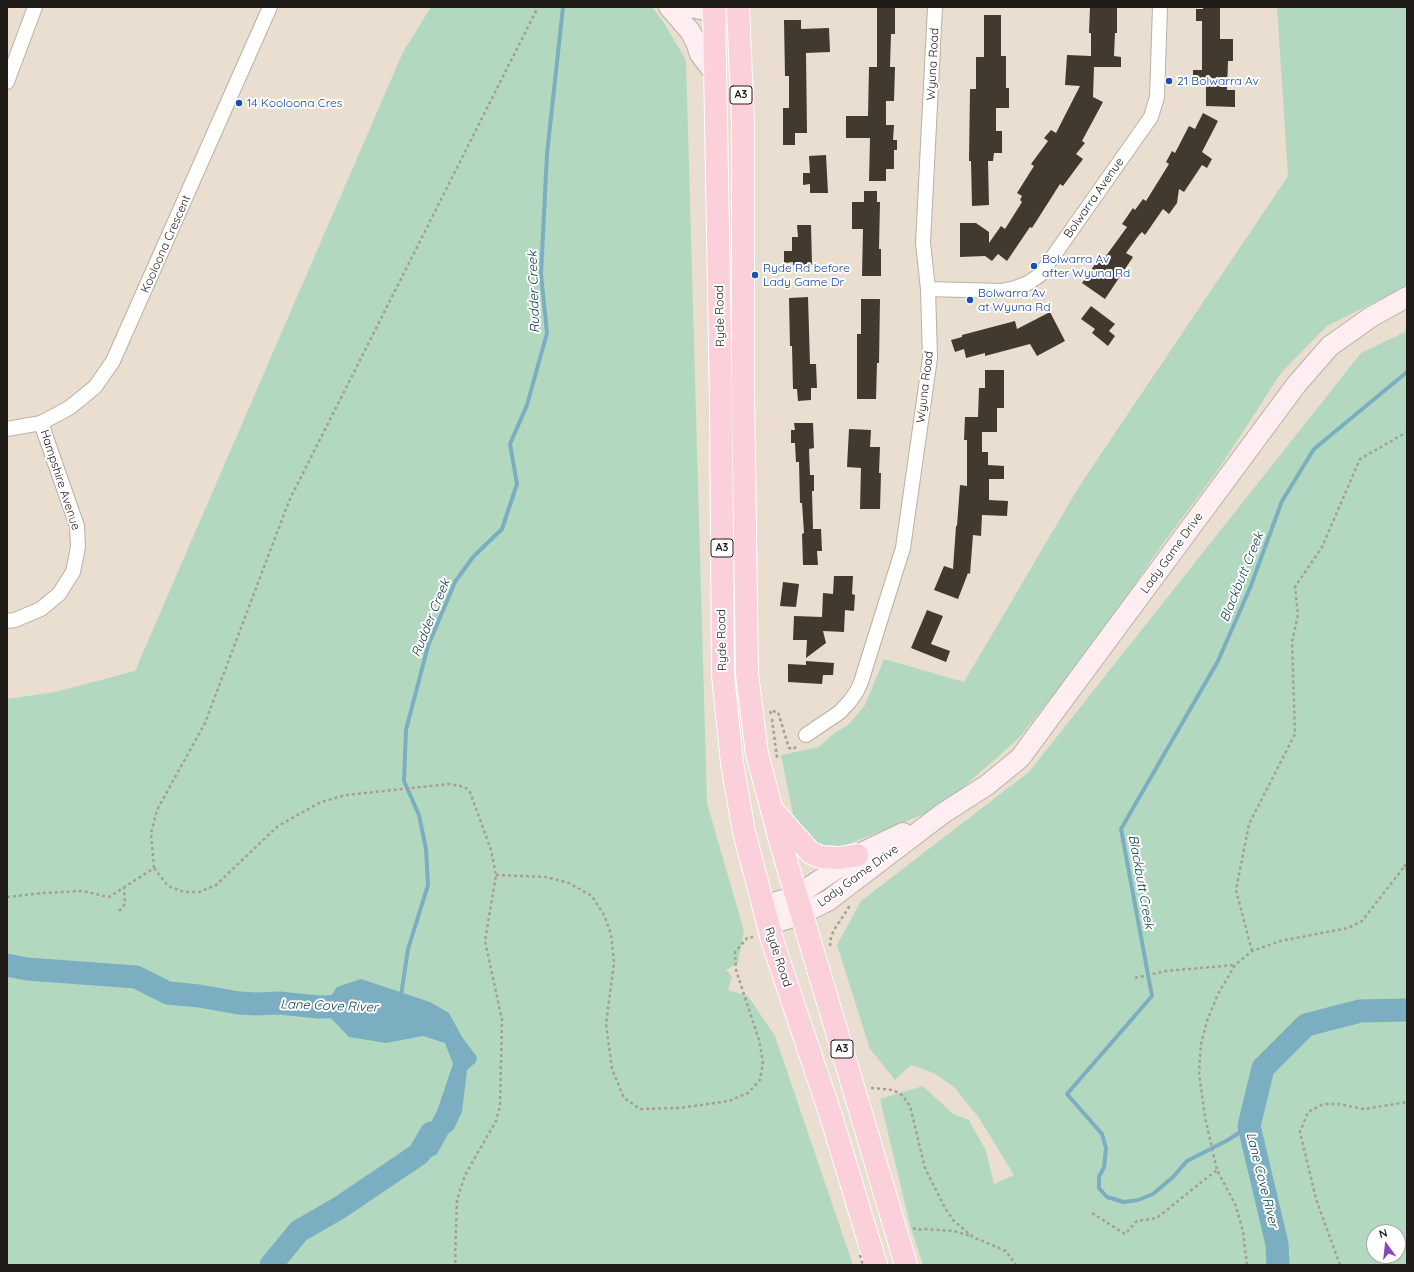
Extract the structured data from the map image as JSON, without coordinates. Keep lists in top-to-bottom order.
{
  "streets": {
    "highway": ["A3", "Ryde Road"],
    "main road": ["Lady Game Drive"],
    "street": [
      "Wyuna Road",
      "Bolwarra Avenue",
      "Kooloona Crescent",
      "Hampshire Avenue"
    ]
  },
  "crossings": [
    ["Wyuna Road", "Bolwarra Avenue"],
    ["A3", "Ryde Road"],
    ["Kooloona Crescent", "Hampshire Avenue"],
    ["Ryde Road", "Lady Game Drive"]
  ],
  "water": ["Rudder Creek", "Blackbutt Creek", "Lane Cove River"],
  "places": [
    "21 Bolwarra Av",
    "14 Kooloona Cres",
    "Bolwarra Av after Wyuna Rd",
    "Ryde Rd before Lady Game Dr",
    "Bolwarra Av at Wyuna Rd"
  ],
  "north": "top"
}
